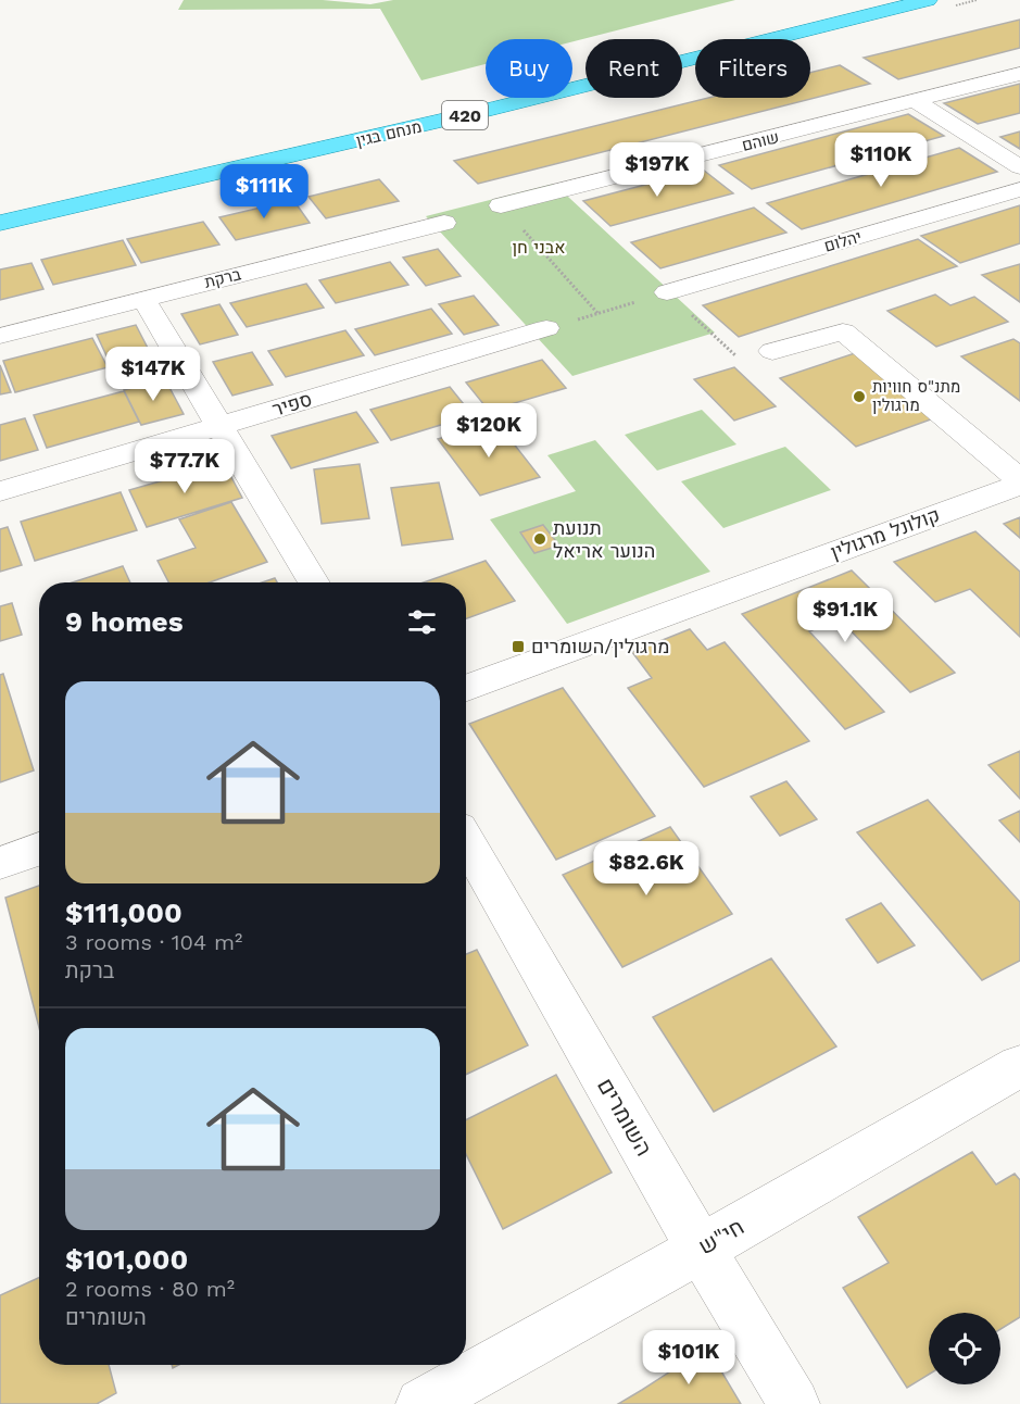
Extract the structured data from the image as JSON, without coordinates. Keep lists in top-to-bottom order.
{
  "streets": {
    "main road": ["420", "מנחם בגין"],
    "street": [
      "שוהם",
      "יהלום",
      "ברקת",
      "ספיר",
      "קולונל מרגולין",
      "השומרים",
      "חי\"ש"
    ]
  },
  "crossings": [
    ["השומרים", "חי\"ש"]
  ],
  "districts": ["אבני חן"],
  "places": {
    "other": ["מתנ\"ס חוויות מרגולין", "תנועת הנוער אריאל"],
    "transit": ["מרגולין/השומרים"]
  },
  "page": {
    "chip": ["Buy", "Rent", "Filters"],
    "price": [
      "$110K",
      "$197K",
      "$111K",
      "$147K",
      "$120K",
      "$77.7K",
      "$91.1K",
      "$82.6K",
      "$101K"
    ],
    "heading": "9 homes",
    "list": [
      {
        "name": "$111,000",
        "note": "3 rooms · 104 m² · ברקת"
      },
      {
        "name": "$101,000",
        "note": "2 rooms · 80 m² · השומרים"
      }
    ]
  }
}
